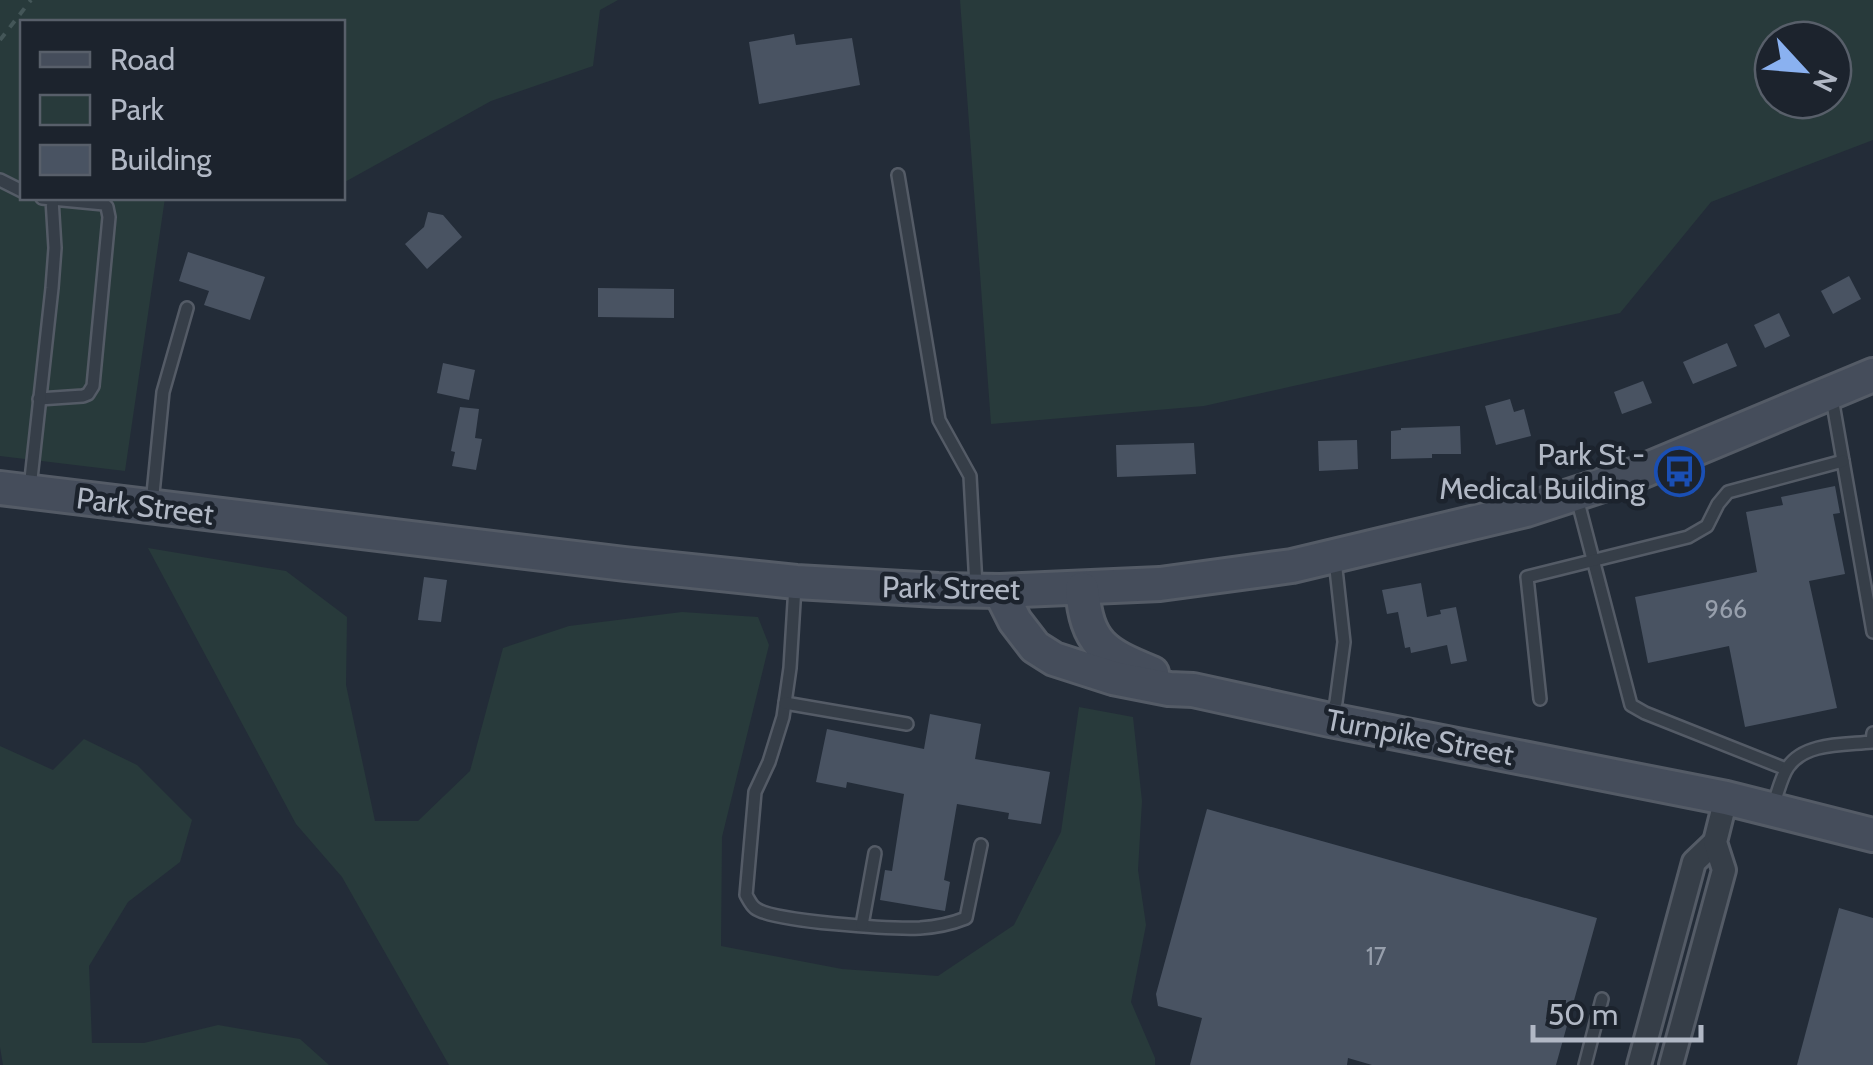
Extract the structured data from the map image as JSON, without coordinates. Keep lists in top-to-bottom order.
{
  "streets": {
    "main road": ["Park Street", "Turnpike Street"]
  },
  "crossings": [
    ["Park Street", "Turnpike Street"]
  ],
  "places": {
    "bus stop": ["Park St - Medical Building"]
  },
  "house_numbers": ["966", "17"],
  "legend": ["Road", "Park", "Building"],
  "scale_bar": "50 m",
  "north": "bottom right"
}
